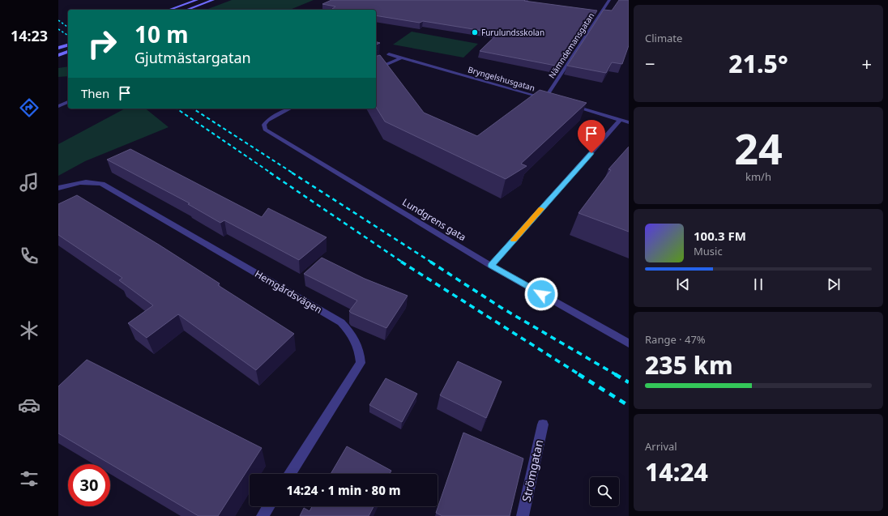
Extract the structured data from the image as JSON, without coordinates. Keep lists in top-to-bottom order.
{
  "streets": {
    "street": [
      "Nämndemansgatan",
      "Bryngelshusgatan",
      "Lundgrens gata",
      "Hemgårdsvägen",
      "Strömgatan"
    ]
  },
  "crossings": [
    ["Nämndemansgatan", "Bryngelshusgatan"]
  ],
  "places": ["Furulundsskolan"],
  "page": {
    "tabs": "14:23",
    "tile": [
      "Climate",
      ["24", "km/h"],
      ["Range · 47%", "235 km"],
      ["Arrival", "14:24"]
    ],
    "turn": ["10 m", "Gjutmästargatan"],
    "heat": ["−", "21.5°", "+"],
    "then": "Then",
    "song": ["100.3 FM", "Music"],
    "limit": "30",
    "trip": "14:24 · 1 min · 80 m"
  }
}
